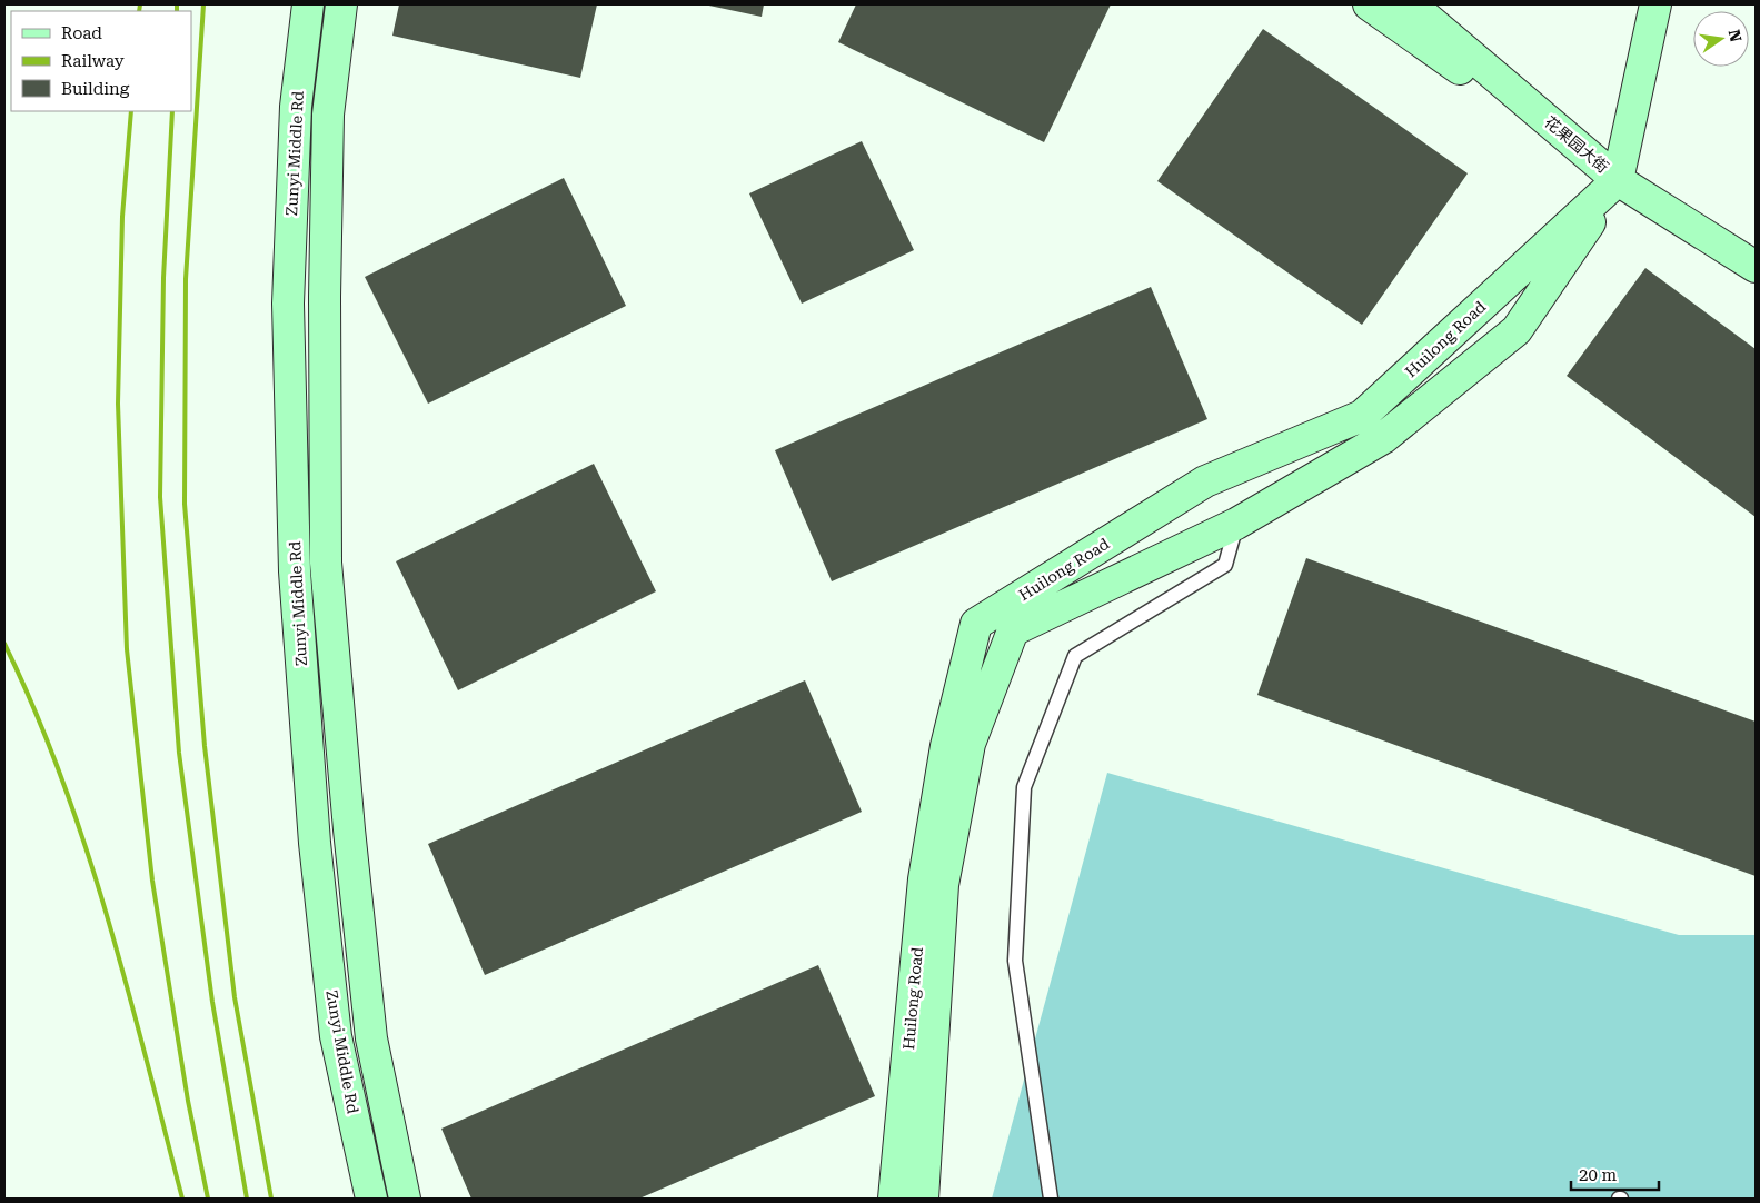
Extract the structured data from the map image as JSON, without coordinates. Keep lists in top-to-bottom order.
{
  "streets": {
    "street": ["花果园大街", "Zunyi Middle Rd", "Huilong Road"]
  },
  "crossings": [
    ["花果园大街", "Huilong Road"]
  ],
  "legend": ["Road", "Railway", "Building"],
  "scale_bar": "20 m",
  "north": "right"
}
